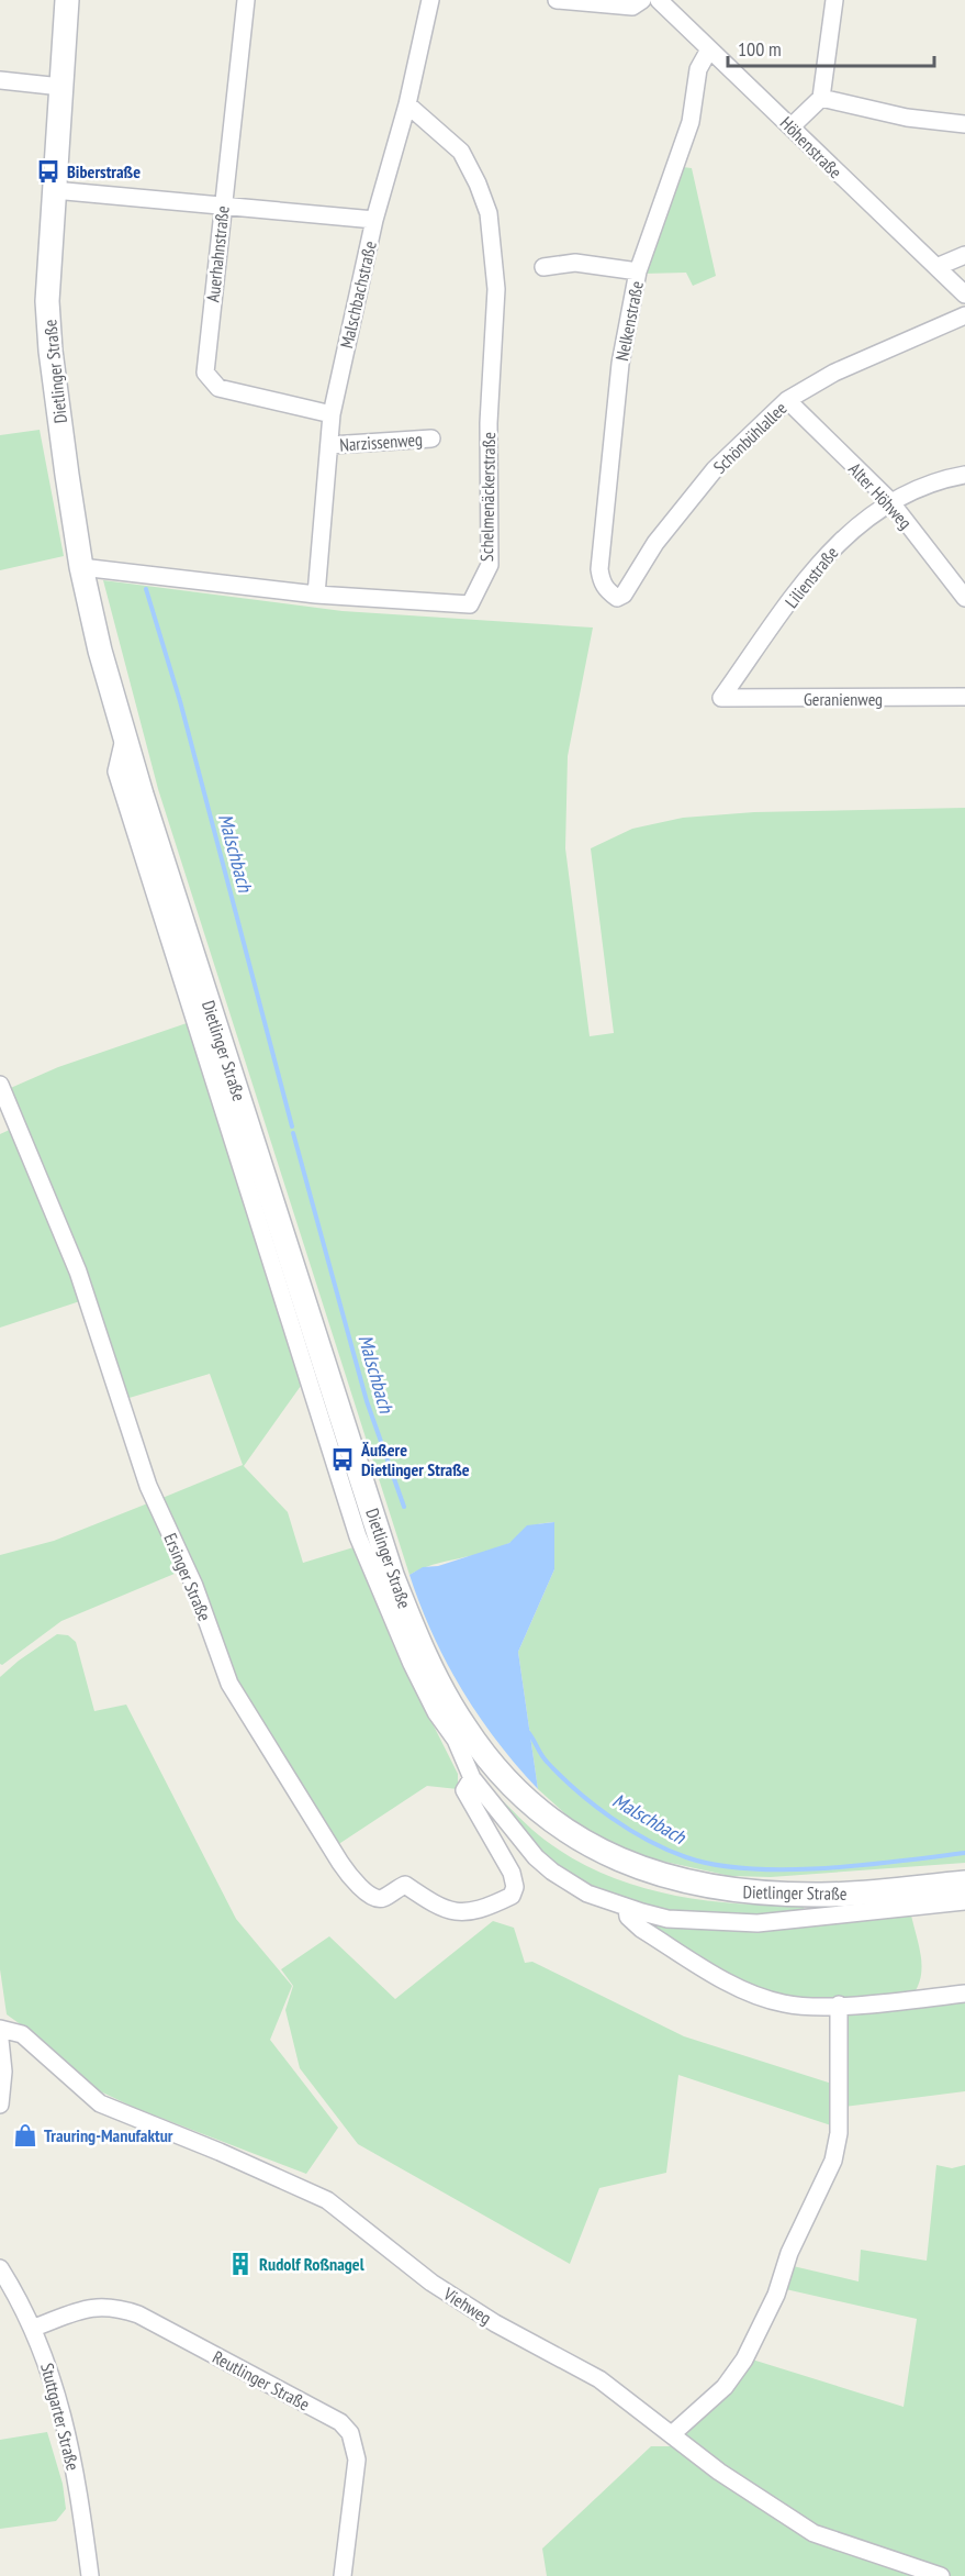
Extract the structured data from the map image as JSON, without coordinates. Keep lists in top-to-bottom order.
{
  "streets": {
    "main road": ["Dietlinger Straße"],
    "street": [
      "Höhenstraße",
      "Auerhahnstraße",
      "Malschbachstraße",
      "Nelkenstraße",
      "Schönbühlallee",
      "Narzissenweg",
      "Alter Höhweg",
      "Schelmenäckerstraße",
      "Lilienstraße",
      "Geranienweg",
      "Ersinger Straße",
      "Viehweg",
      "Reutlinger Straße",
      "Stuttgarter Straße"
    ]
  },
  "crossings": [
    ["Höhenstraße", "Nelkenstraße"],
    ["Auerhahnstraße", "Malschbachstraße"],
    ["Malschbachstraße", "Narzissenweg"],
    ["Malschbachstraße", "Schelmenäckerstraße"],
    ["Nelkenstraße", "Schönbühlallee"],
    ["Dietlinger Straße", "Schelmenäckerstraße"],
    ["Dietlinger Straße", "Ersinger Straße"],
    ["Schönbühlallee", "Alter Höhweg"],
    ["Alter Höhweg", "Lilienstraße"],
    ["Lilienstraße", "Geranienweg"],
    ["Reutlinger Straße", "Stuttgarter Straße"]
  ],
  "water": ["Malschbach"],
  "places": {
    "bus stop": ["Biberstraße", "Äußere Dietlinger Straße"],
    "shop": ["Trauring-Manufaktur"],
    "building": ["Rudolf Roßnagel"]
  },
  "scale_bar": "100 m"
}
